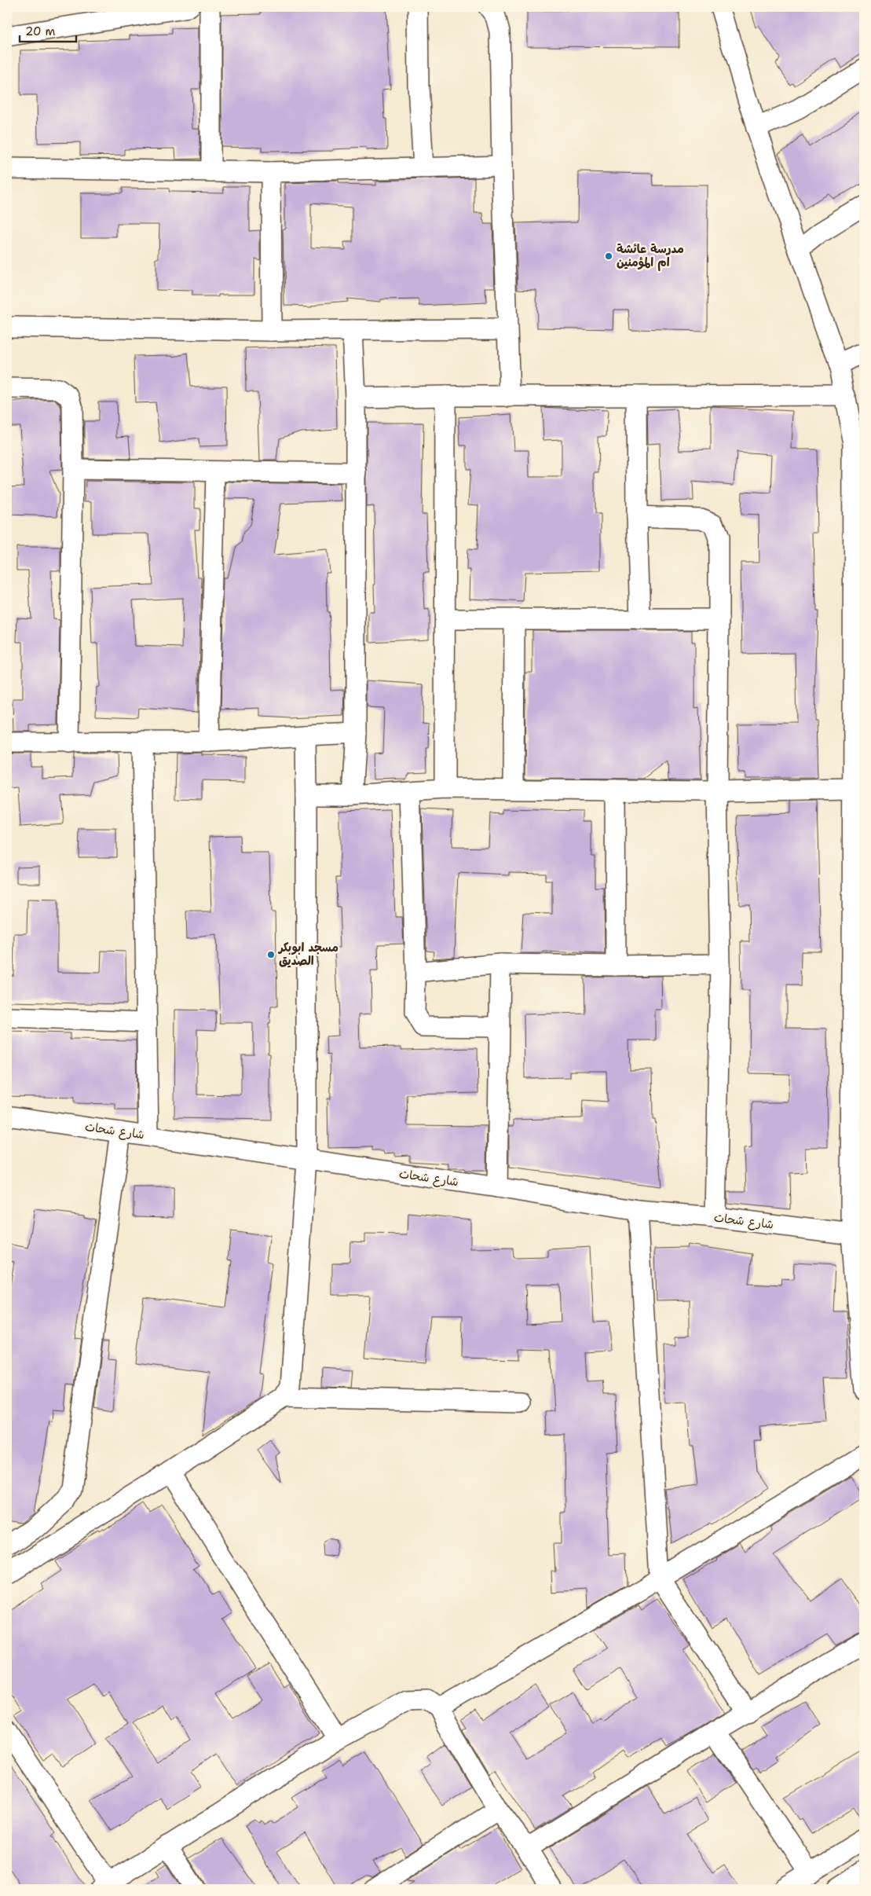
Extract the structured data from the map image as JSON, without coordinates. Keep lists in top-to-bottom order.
{
  "streets": {
    "street": ["شارع شحات"]
  },
  "places": ["مدرسة عائشة ام المؤمنين", "مسجد ابوبكر الصديق"],
  "scale_bar": "20 m"
}
